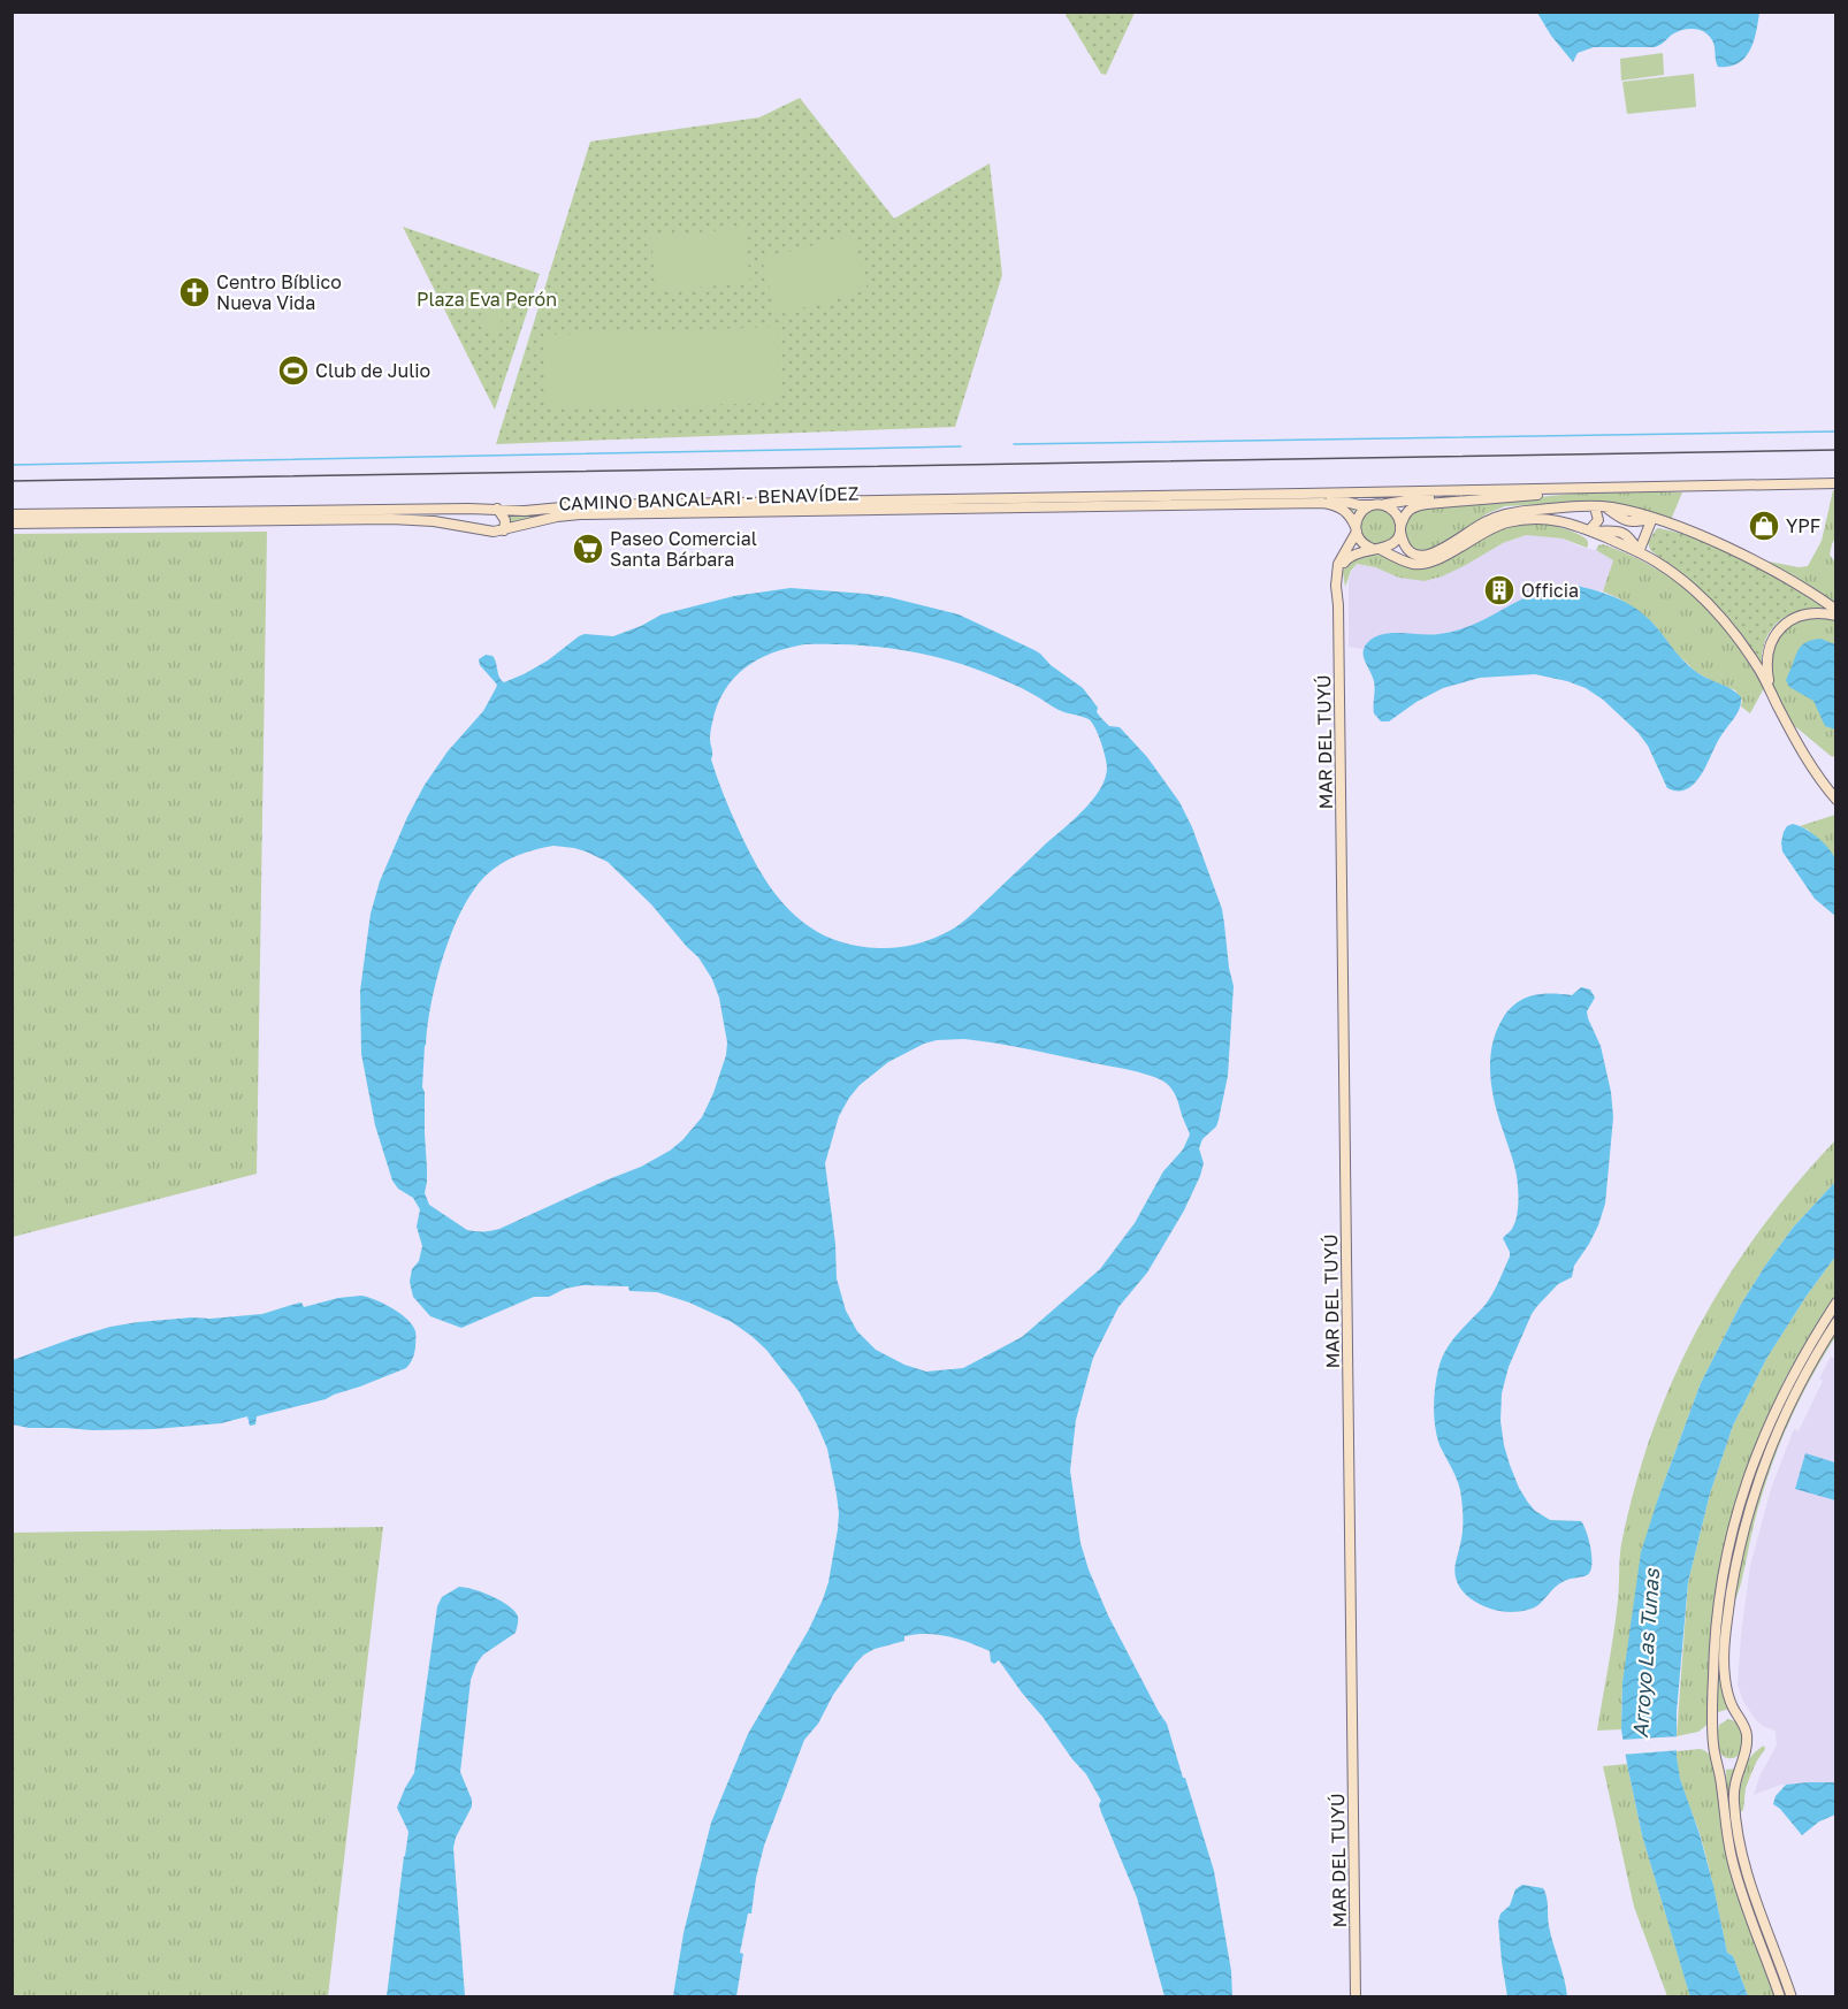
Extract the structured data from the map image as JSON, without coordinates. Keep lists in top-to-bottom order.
{
  "streets": {
    "street": ["CAMINO BANCALARI - BENAVÍDEZ", "MAR DEL TUYÚ"]
  },
  "water": ["Arroyo Las Tunas"],
  "parks": ["Plaza Eva Perón"],
  "places": {
    "church": ["Centro Bíblico Nueva Vida"],
    "sports": ["Club de Julio"],
    "shop": ["YPF"],
    "supermarket": ["Paseo Comercial Santa Bárbara"],
    "building": ["Officia"]
  }
}
